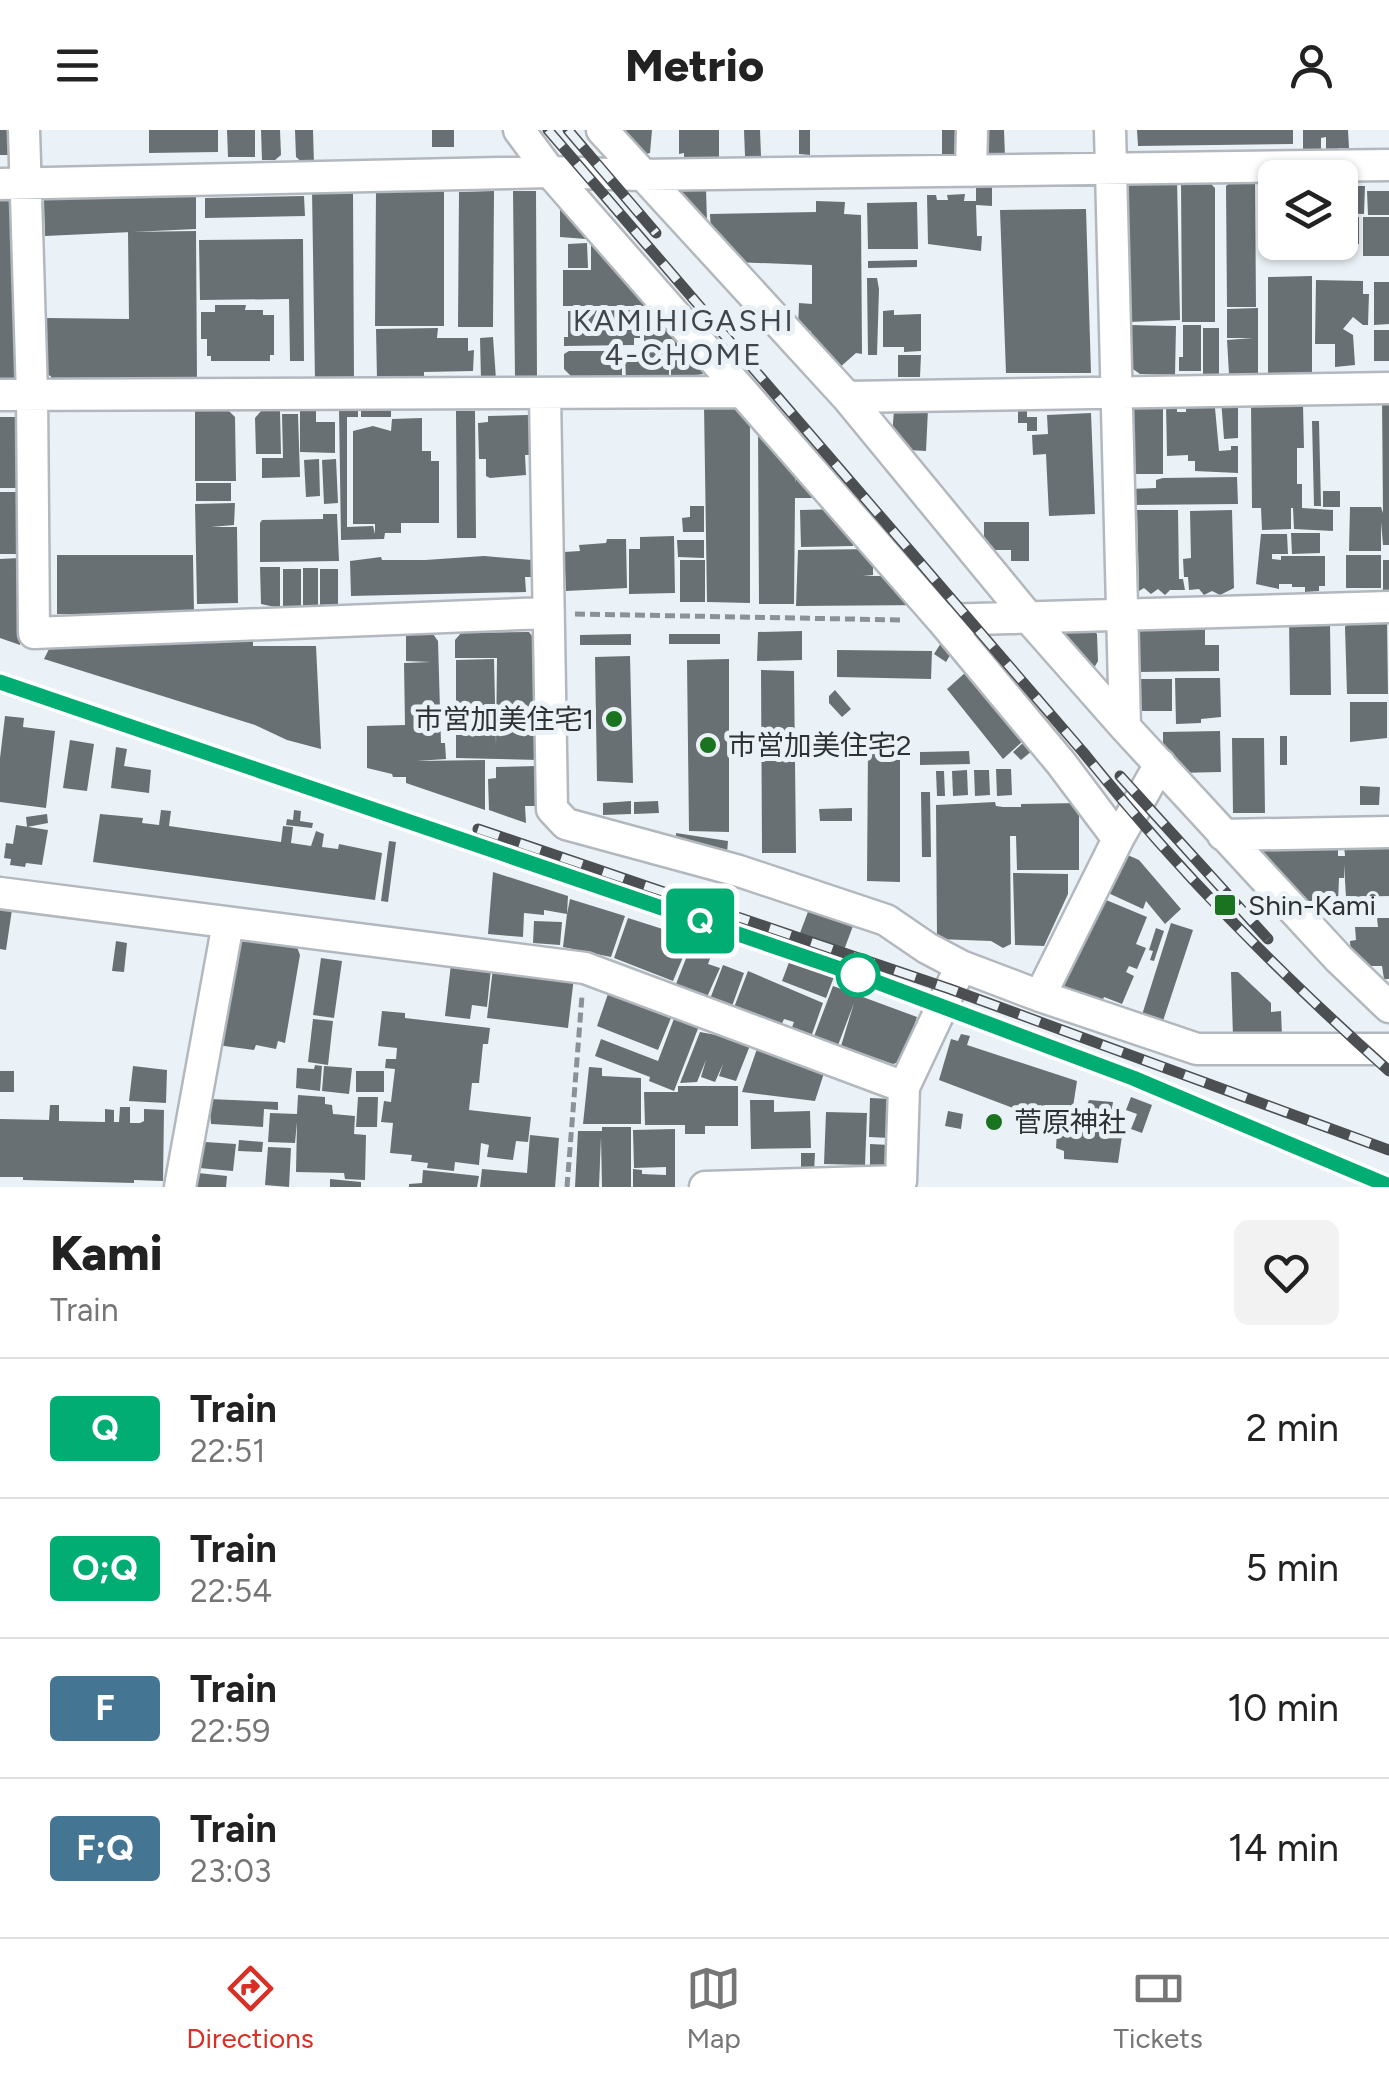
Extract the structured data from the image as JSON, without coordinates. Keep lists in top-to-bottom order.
{
  "districts": ["KAMIHIGASHI 4-CHOME"],
  "places": {
    "other": ["市営加美住宅1", "市営加美住宅2", "菅原神社"],
    "transit": ["Shin-Kami"]
  },
  "page": {
    "header": "Metrio",
    "on_map": "Q",
    "heading": ["Kami", "Train"],
    "list": [
      {
        "mark": "Q",
        "name": "Train",
        "note": "22:51",
        "value": "2 min"
      },
      {
        "mark": "O;Q",
        "name": "Train",
        "note": "22:54",
        "value": "5 min"
      },
      {
        "mark": "F",
        "name": "Train",
        "note": "22:59",
        "value": "10 min"
      },
      {
        "mark": "F;Q",
        "name": "Train",
        "note": "23:03",
        "value": "14 min"
      }
    ],
    "tabs": ["Directions", "Map", "Tickets"]
  }
}
